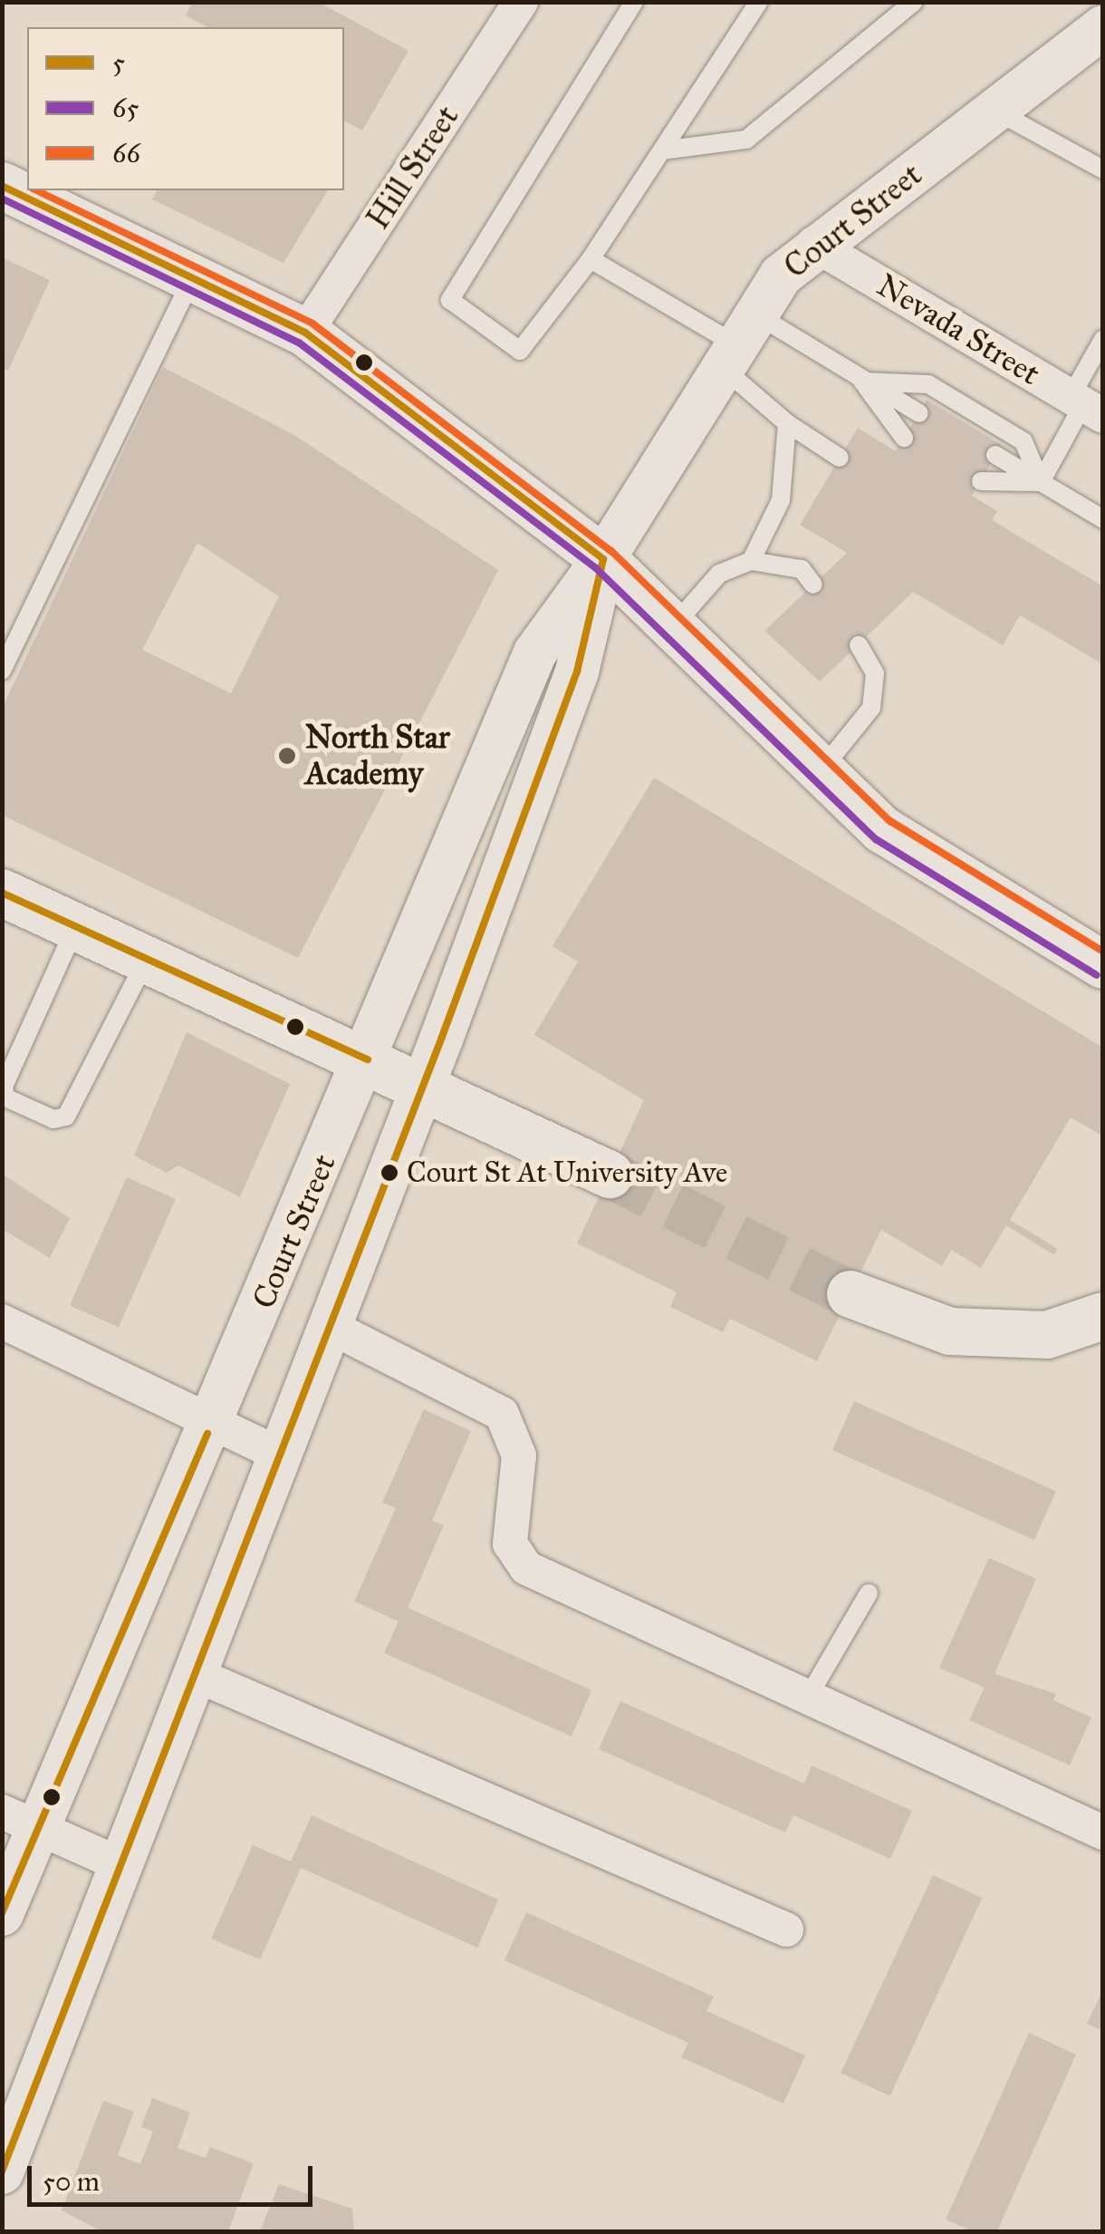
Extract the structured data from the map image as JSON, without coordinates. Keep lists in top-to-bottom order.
{
  "streets": {
    "street": ["Hill Street", "Court Street", "Nevada Street"]
  },
  "crossings": [
    ["Court Street", "Nevada Street"]
  ],
  "places": ["North Star Academy", "Court St At University Ave"],
  "lines": ["transit line 5", "transit line 66", "transit line 65"],
  "legend": ["5", "65", "66"],
  "scale_bar": "50 m"
}
